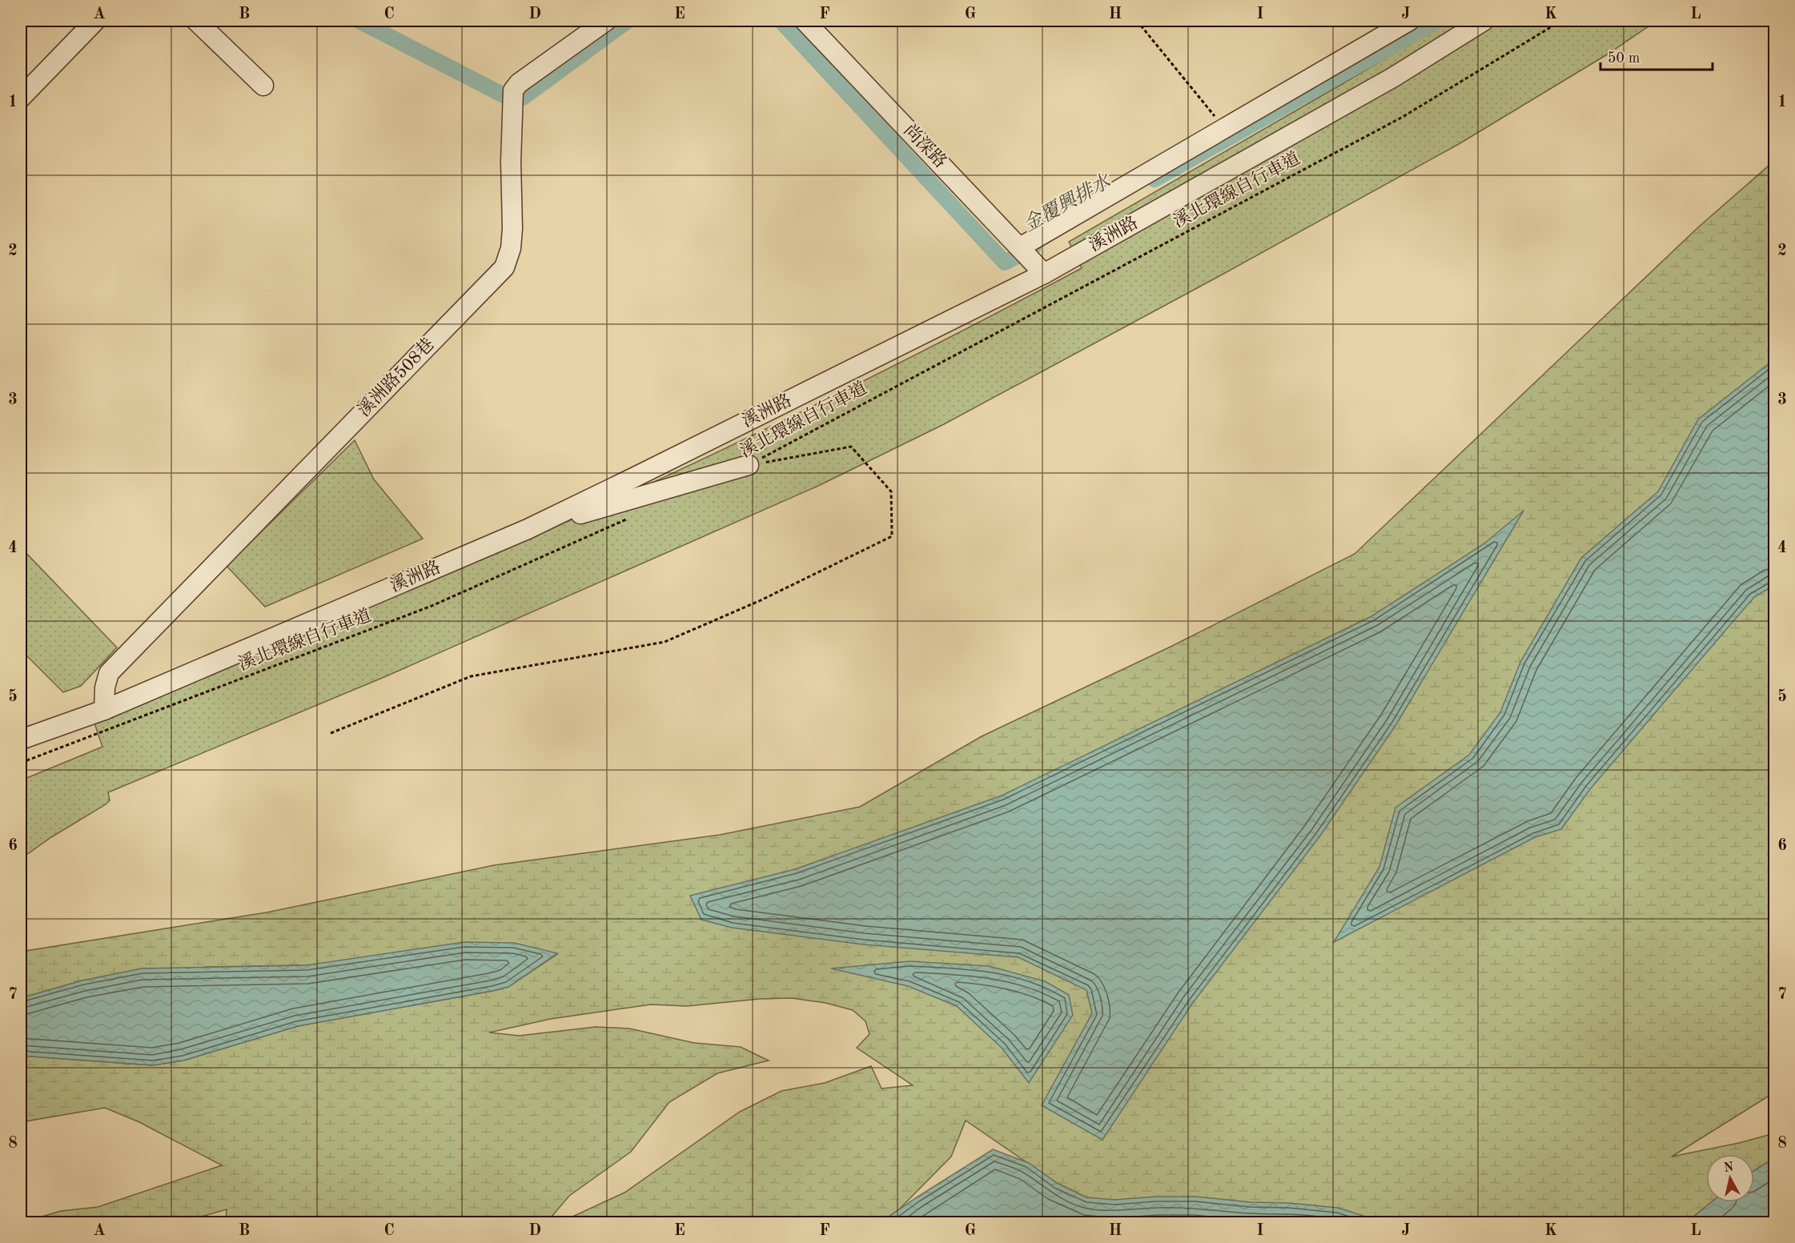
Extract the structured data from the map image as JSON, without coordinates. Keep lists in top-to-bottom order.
{
  "streets": {
    "street": ["尚深路", "溪洲路", "溪洲路508巷"],
    "path": ["溪北環線自行車道"]
  },
  "crossings": [
    ["尚深路", "溪洲路"],
    ["溪洲路", "溪洲路508巷"]
  ],
  "water": ["金覆興排水"],
  "scale_bar": "50 m",
  "north": "top",
  "grid": {
    "columns": [
      "A",
      "B",
      "C",
      "D",
      "E",
      "F",
      "G",
      "H",
      "I",
      "J",
      "K",
      "L"
    ],
    "rows": [
      "1",
      "2",
      "3",
      "4",
      "5",
      "6",
      "7",
      "8"
    ]
  }
}
